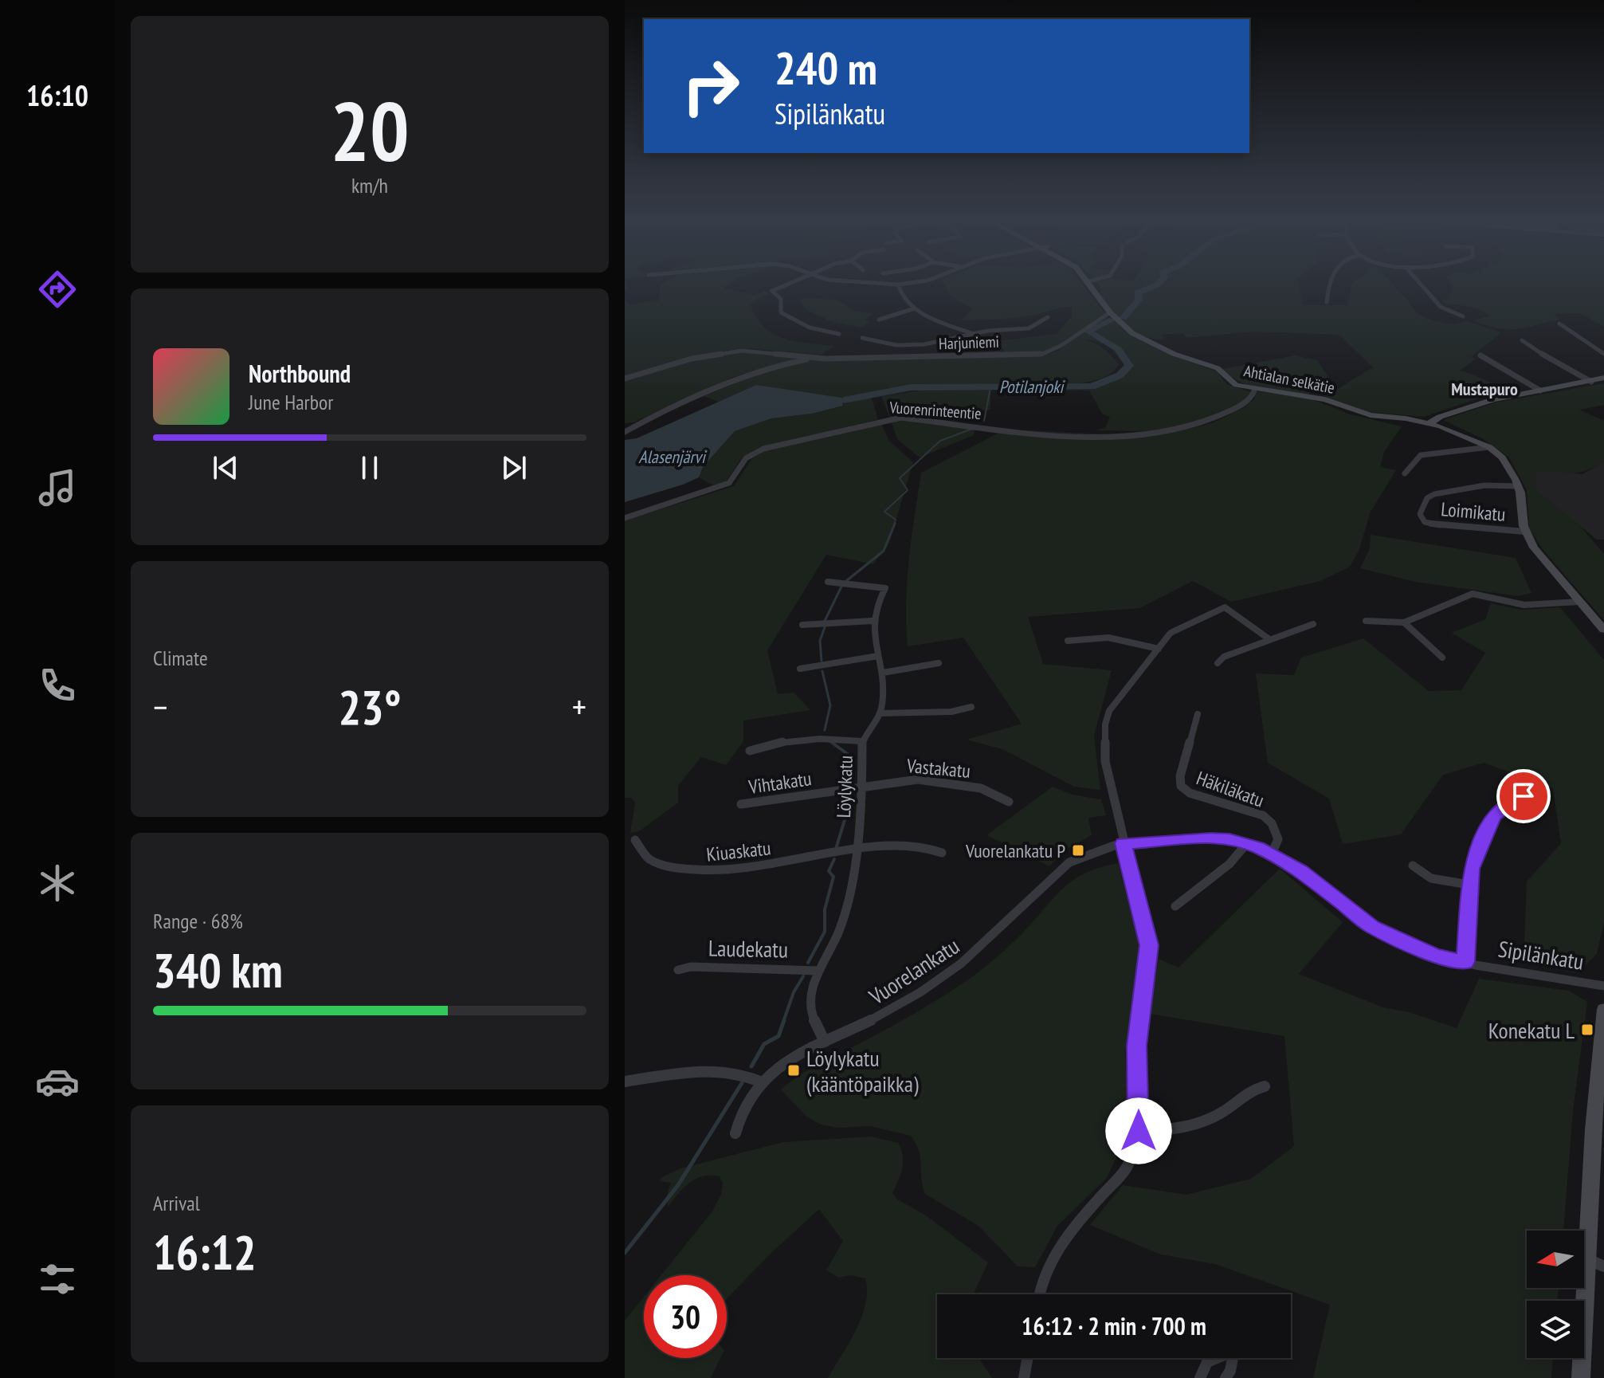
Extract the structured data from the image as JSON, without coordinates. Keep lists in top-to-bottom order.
{
  "streets": {
    "street": [
      "Harjuniemi",
      "Ahtialan selkätie",
      "Vuorenrinteentie",
      "Loimikatu",
      "Vastakatu",
      "Vihtakatu",
      "Löylykatu",
      "Häkiläkatu",
      "Kiuaskatu",
      "Laudekatu",
      "Sipilänkatu",
      "Vuorelankatu"
    ]
  },
  "crossings": [
    ["Harjuniemi", "Ahtialan selkätie"],
    ["Ahtialan selkätie", "Vuorenrinteentie"],
    ["Vastakatu", "Vihtakatu"],
    ["Vastakatu", "Löylykatu"],
    ["Vihtakatu", "Löylykatu"],
    ["Löylykatu", "Kiuaskatu"],
    ["Löylykatu", "Laudekatu"],
    ["Löylykatu", "Vuorelankatu"],
    ["Häkiläkatu", "Sipilänkatu"],
    ["Sipilänkatu", "Vuorelankatu"]
  ],
  "districts": ["Mustapuro"],
  "water": ["Potilanjoki", "Alasenjärvi"],
  "places": {
    "transit": ["Vuorelankatu P", "Konekatu L", "Löylykatu (kääntöpaikka)"]
  },
  "north": "left",
  "page": {
    "tabs": "16:10",
    "tile": [
      ["20", "km/h"],
      "Climate",
      ["Range · 68%", "340 km"],
      ["Arrival", "16:12"]
    ],
    "turn": ["240 m", "Sipilänkatu"],
    "song": ["Northbound", "June Harbor"],
    "heat": ["−", "23°", "+"],
    "limit": "30",
    "trip": "16:12 · 2 min · 700 m"
  }
}
